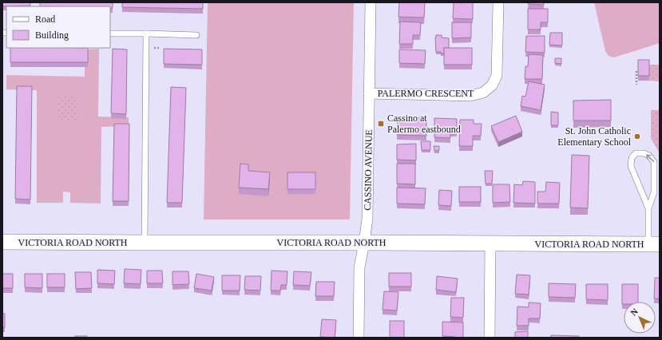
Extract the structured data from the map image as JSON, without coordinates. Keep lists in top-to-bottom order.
{
  "streets": {
    "main road": ["VICTORIA ROAD NORTH"],
    "street": ["PALERMO CRESCENT", "CASSINO AVENUE"]
  },
  "crossings": [
    ["PALERMO CRESCENT", "CASSINO AVENUE"],
    ["CASSINO AVENUE", "VICTORIA ROAD NORTH"]
  ],
  "places": {
    "transit": ["Cassino at Palermo eastbound"],
    "other": ["St. John Catholic Elementary School"]
  },
  "legend": ["Road", "Building"],
  "north": "top left"
}
